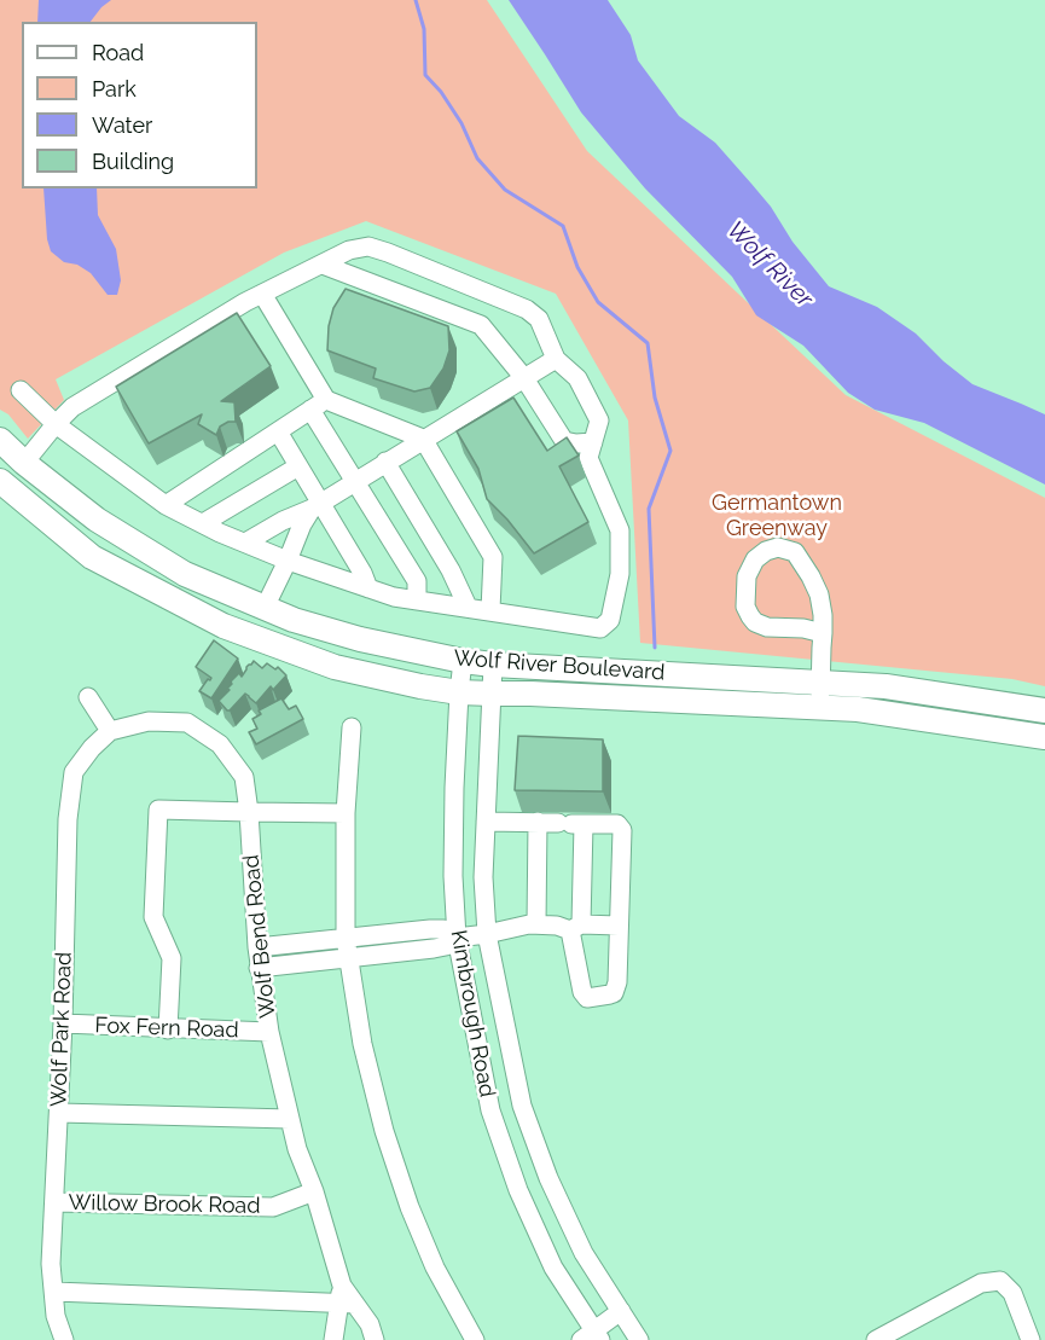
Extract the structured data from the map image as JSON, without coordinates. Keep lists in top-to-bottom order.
{
  "streets": {
    "main road": ["Wolf River Boulevard"],
    "street": [
      "Wolf Bend Road",
      "Kimbrough Road",
      "Fox Fern Road",
      "Wolf Park Road",
      "Willow Brook Road"
    ]
  },
  "crossings": [
    ["Wolf River Boulevard", "Kimbrough Road"],
    ["Wolf Bend Road", "Fox Fern Road"],
    ["Wolf Bend Road", "Wolf Park Road"],
    ["Wolf Bend Road", "Willow Brook Road"],
    ["Fox Fern Road", "Wolf Park Road"],
    ["Wolf Park Road", "Willow Brook Road"]
  ],
  "water": ["Wolf River"],
  "parks": ["Germantown Greenway"],
  "legend": [
    "Road",
    "Park",
    "Water",
    "Building"
  ]
}
